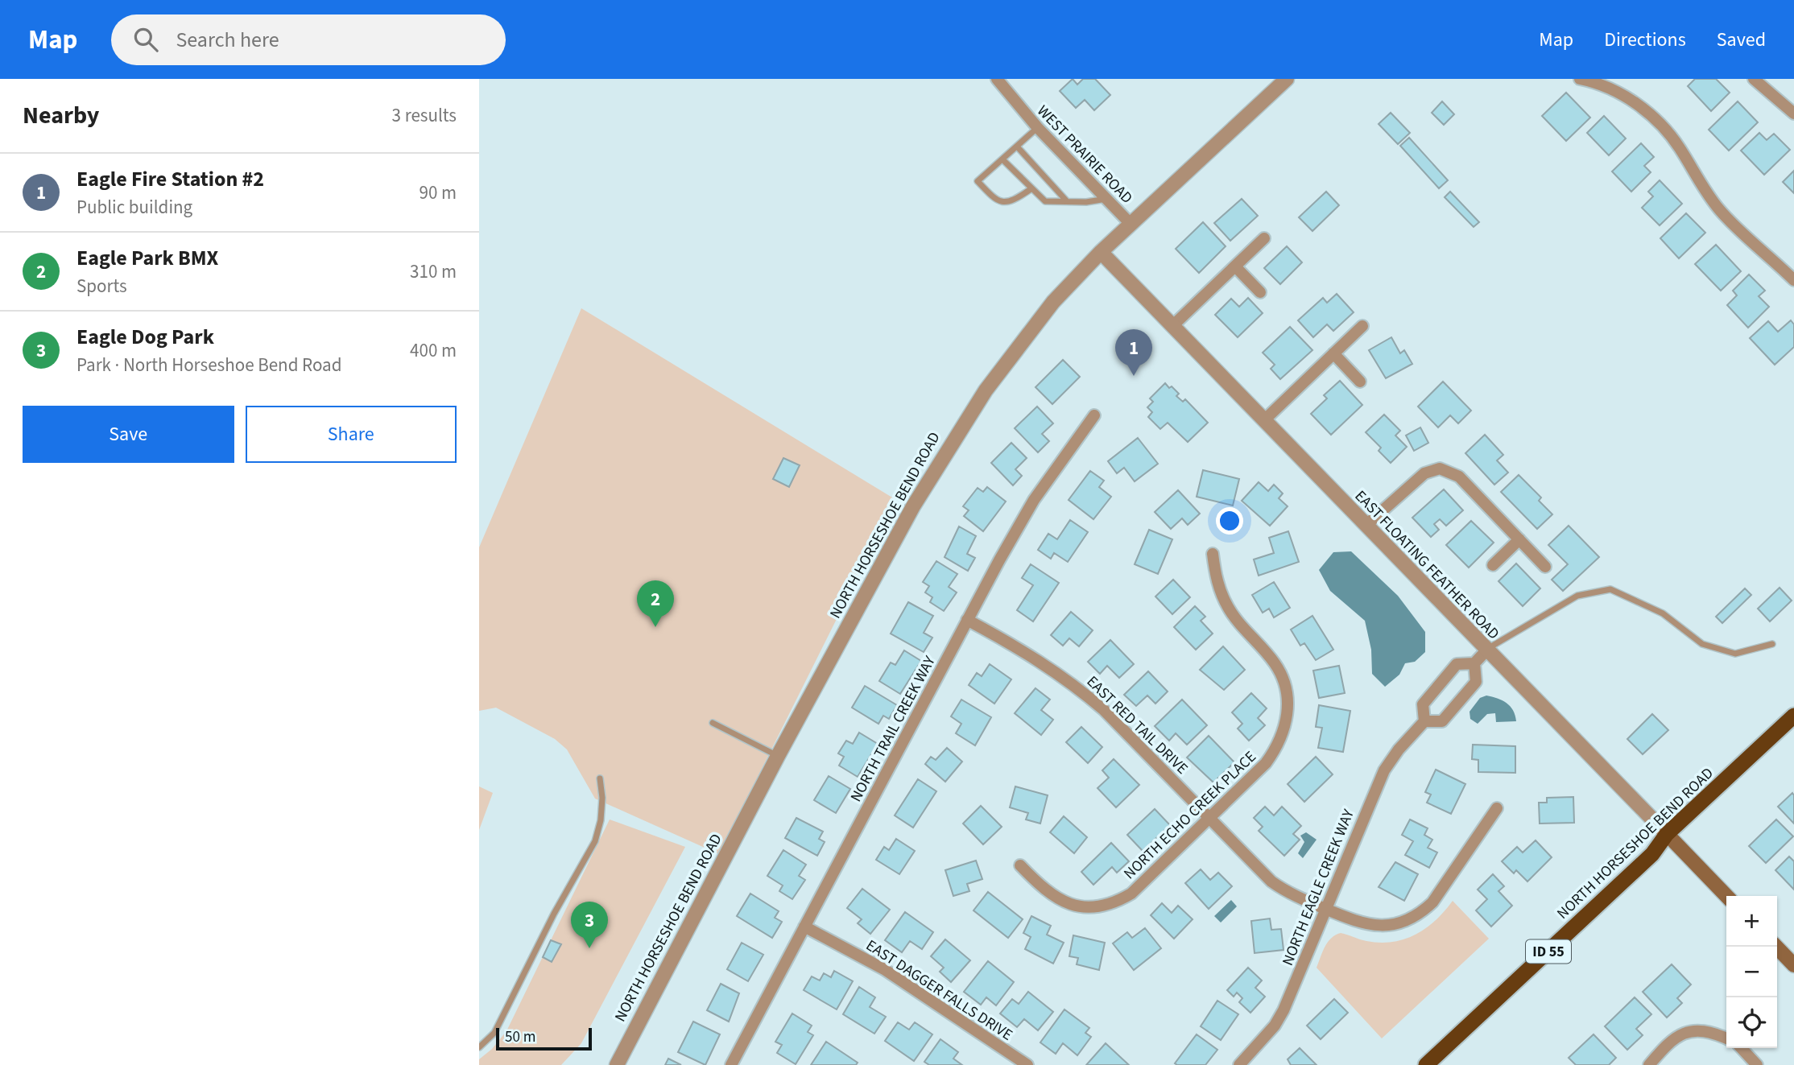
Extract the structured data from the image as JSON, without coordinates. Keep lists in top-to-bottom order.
{
  "streets": {
    "highway": ["NORTH HORSESHOE BEND ROAD", "ID 55"],
    "main road": ["EAST FLOATING FEATHER ROAD"],
    "street": [
      "WEST PRAIRIE ROAD",
      "EAST RED TAIL DRIVE",
      "NORTH TRAIL CREEK WAY",
      "NORTH ECHO CREEK PLACE",
      "NORTH EAGLE CREEK WAY",
      "EAST DAGGER FALLS DRIVE"
    ]
  },
  "crossings": [
    ["WEST PRAIRIE ROAD", "NORTH HORSESHOE BEND ROAD"],
    ["NORTH HORSESHOE BEND ROAD", "EAST FLOATING FEATHER ROAD"],
    ["EAST RED TAIL DRIVE", "NORTH TRAIL CREEK WAY"],
    ["EAST RED TAIL DRIVE", "NORTH ECHO CREEK PLACE"],
    ["EAST RED TAIL DRIVE", "NORTH EAGLE CREEK WAY"],
    ["NORTH TRAIL CREEK WAY", "EAST DAGGER FALLS DRIVE"]
  ],
  "scale_bar": "50 m",
  "page": {
    "header": "Map",
    "search": "Search here",
    "nav": ["Map", "Directions", "Saved"],
    "heading": ["Nearby", "3 results"],
    "list": [
      {
        "mark": "1",
        "name": "Eagle Fire Station #2",
        "note": "Public building",
        "value": "90 m"
      },
      {
        "mark": "2",
        "name": "Eagle Park BMX",
        "note": "Sports",
        "value": "310 m"
      },
      {
        "mark": "3",
        "name": "Eagle Dog Park",
        "note": "Park · North Horseshoe Bend Road",
        "value": "400 m"
      }
    ],
    "pins": ["1", "2", "3"],
    "buttons": ["Save", "Share"],
    "map_buttons": ["+", "−"],
    "scale": "50 m"
  }
}
